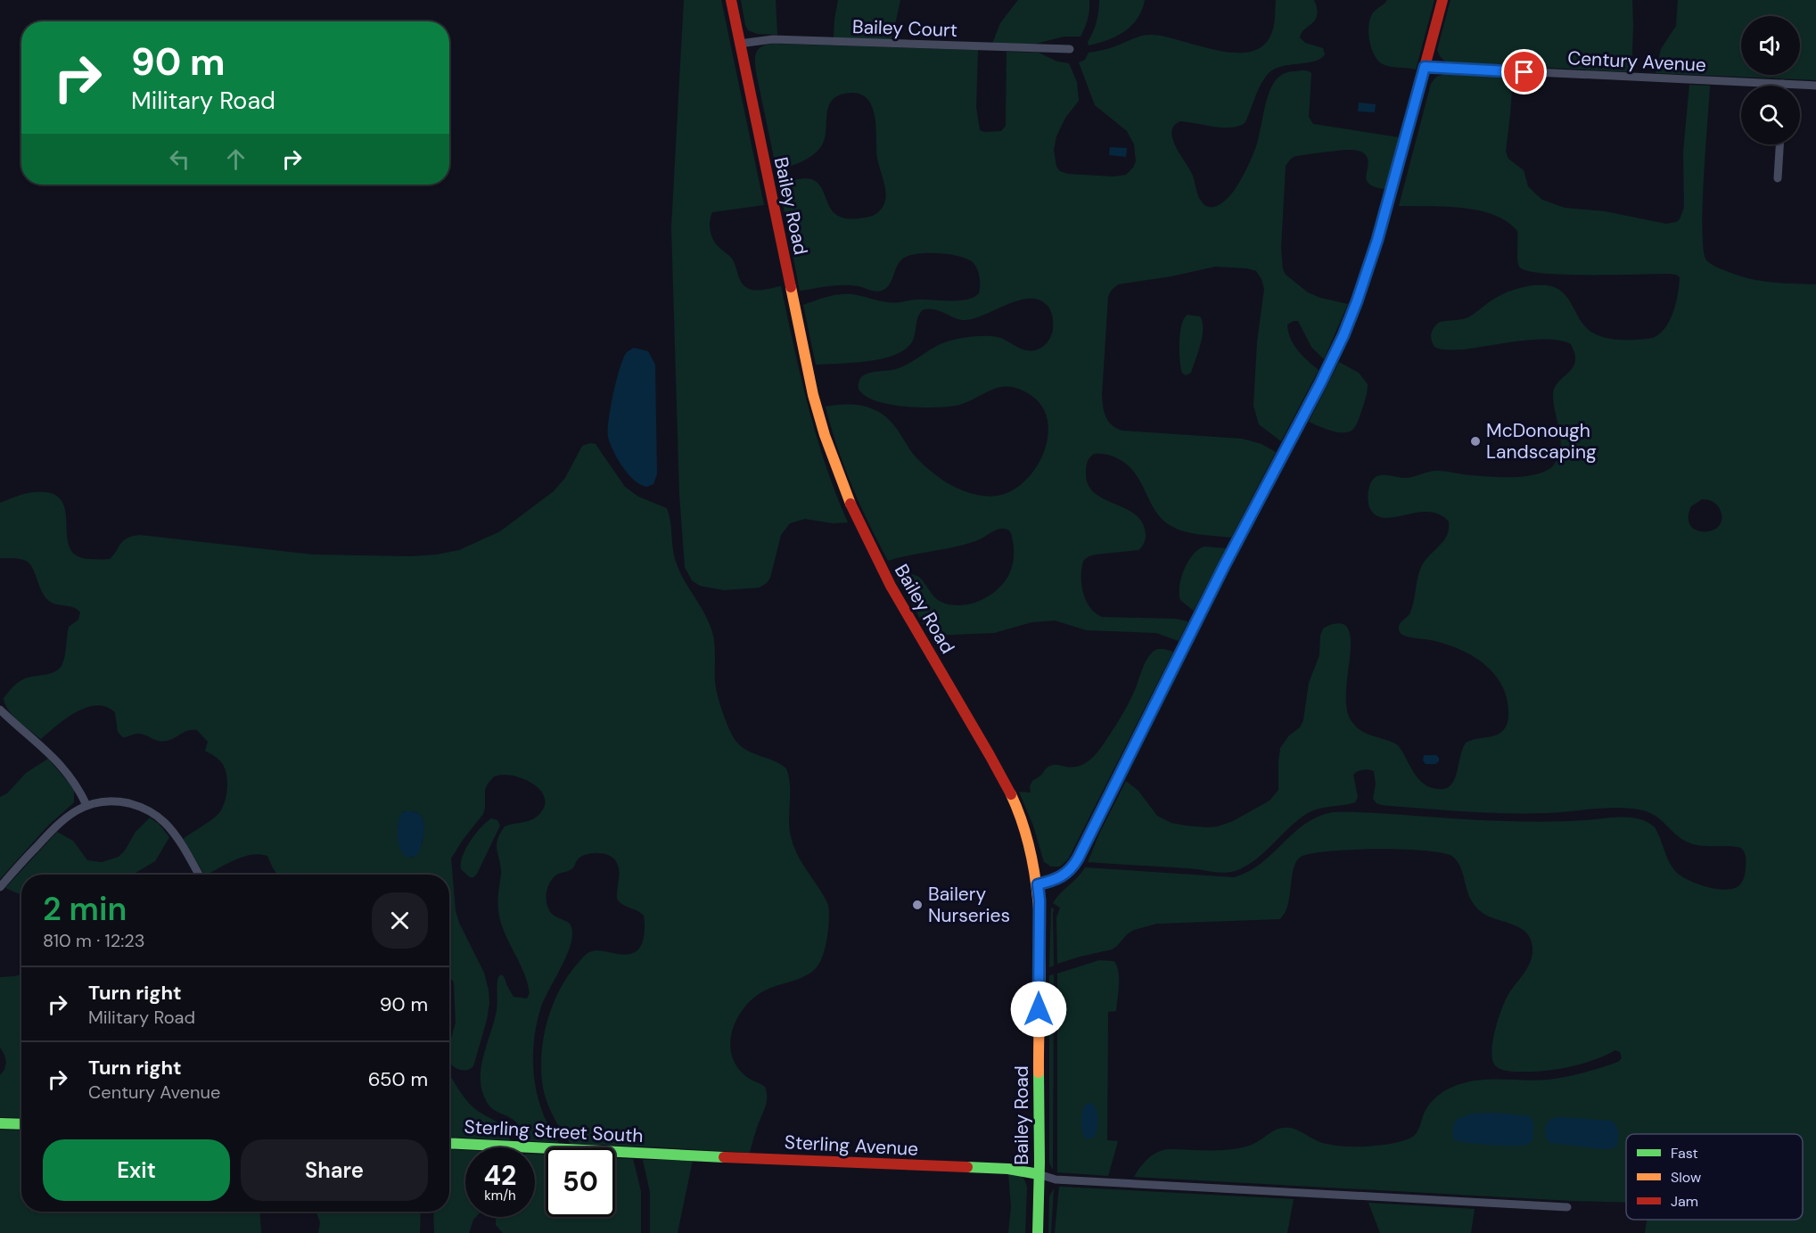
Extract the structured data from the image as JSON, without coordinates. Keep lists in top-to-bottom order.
{
  "streets": {
    "street": [
      "Bailey Court",
      "Century Avenue",
      "Bailey Road",
      "Sterling Street South",
      "Sterling Avenue"
    ]
  },
  "crossings": [
    ["Bailey Court", "Bailey Road"],
    ["Bailey Road", "Sterling Avenue"],
    ["Sterling Street South", "Sterling Avenue"]
  ],
  "places": ["McDonough Landscaping", "Bailery Nurseries"],
  "legend": ["Fast", "Slow", "Jam"],
  "page": {
    "turn": ["90 m", "Military Road"],
    "heading": ["2 min", "810 m · 12:23"],
    "list": [
      {
        "name": "Turn right",
        "note": "Military Road",
        "value": "90 m"
      },
      {
        "name": "Turn right",
        "note": "Century Avenue",
        "value": "650 m"
      }
    ],
    "buttons": ["Exit", "Share"],
    "speed": "42 km/h",
    "limit": "50"
  }
}
